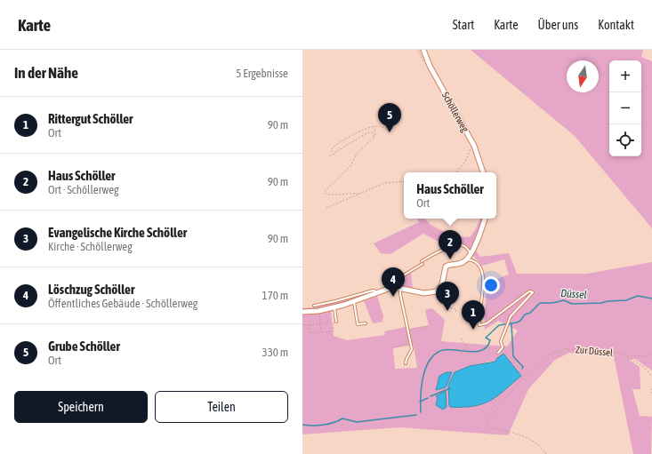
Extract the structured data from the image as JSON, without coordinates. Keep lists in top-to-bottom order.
{
  "streets": {
    "street": ["Schöllerweg"],
    "path": ["Zur Düssel"]
  },
  "water": ["Düssel"],
  "north": "bottom",
  "page": {
    "header": "Karte",
    "nav": [
      "Start",
      "Karte",
      "Über uns",
      "Kontakt"
    ],
    "heading": ["In der Nähe", "5 Ergebnisse"],
    "map_buttons": ["+", "−"],
    "list": [
      {
        "mark": "1",
        "name": "Rittergut Schöller",
        "note": "Ort",
        "value": "90 m"
      },
      {
        "mark": "2",
        "name": "Haus Schöller",
        "note": "Ort · Schöllerweg",
        "value": "90 m"
      },
      {
        "mark": "3",
        "name": "Evangelische Kirche Schöller",
        "note": "Kirche · Schöllerweg",
        "value": "90 m"
      },
      {
        "mark": "4",
        "name": "Löschzug Schöller",
        "note": "Öffentliches Gebäude · Schöllerweg",
        "value": "170 m"
      },
      {
        "mark": "5",
        "name": "Grube Schöller",
        "note": "Ort",
        "value": "330 m"
      }
    ],
    "pins": [
      "5",
      "2",
      "4",
      "3",
      "1"
    ],
    "popup": ["Haus Schöller", "Ort"],
    "buttons": ["Speichern", "Teilen"]
  }
}
